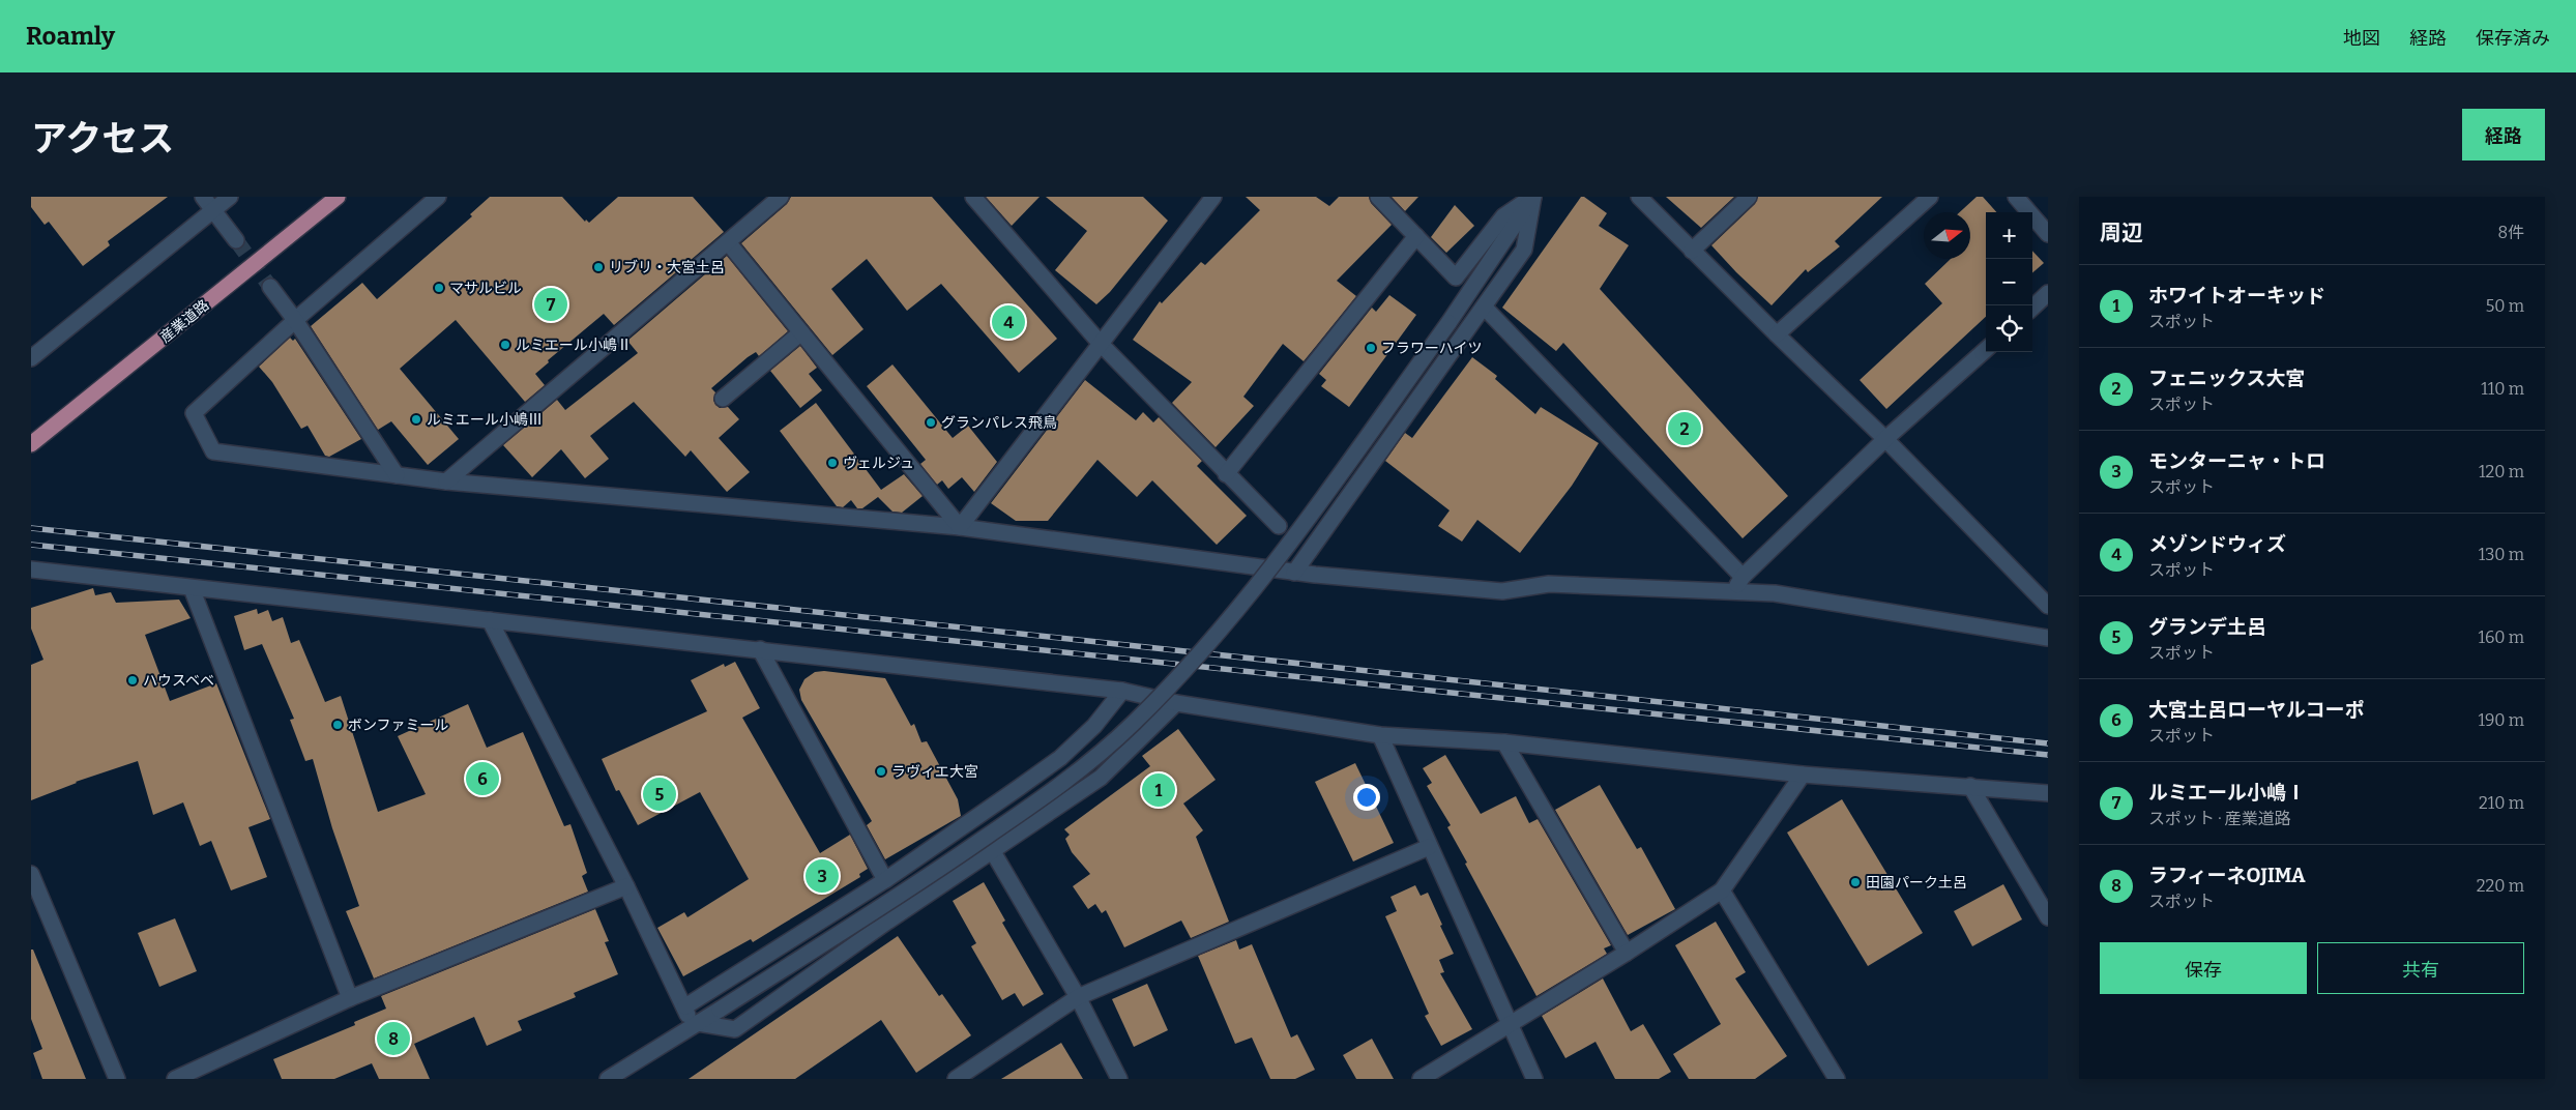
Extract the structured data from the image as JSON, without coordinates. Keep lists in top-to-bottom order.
{
  "streets": {
    "main road": ["産業道路"]
  },
  "places": [
    "リブリ・大宮土呂",
    "マサルビル",
    "ルミエール小嶋Ⅱ",
    "フラワーハイツ",
    "ルミエール小嶋Ⅲ",
    "グランパレス飛鳥",
    "ヴェルジュ",
    "ハウスベベ",
    "ボンファミール",
    "ラヴィエ大宮",
    "田園パーク土呂"
  ],
  "north": "right",
  "page": {
    "header": "Roamly",
    "nav": ["地図", "経路", "保存済み"],
    "title": "アクセス",
    "buttons": [
      "経路",
      ["保存", "共有"]
    ],
    "heading": ["周辺", "8件"],
    "map_buttons": ["+", "−"],
    "list": [
      {
        "mark": "1",
        "name": "ホワイトオーキッド",
        "note": "スポット",
        "value": "50 m"
      },
      {
        "mark": "2",
        "name": "フェニックス大宮",
        "note": "スポット",
        "value": "110 m"
      },
      {
        "mark": "3",
        "name": "モンターニャ・トロ",
        "note": "スポット",
        "value": "120 m"
      },
      {
        "mark": "4",
        "name": "メゾンドウィズ",
        "note": "スポット",
        "value": "130 m"
      },
      {
        "mark": "5",
        "name": "グランデ土呂",
        "note": "スポット",
        "value": "160 m"
      },
      {
        "mark": "6",
        "name": "大宮土呂ローヤルコーポ",
        "note": "スポット",
        "value": "190 m"
      },
      {
        "mark": "7",
        "name": "ルミエール小嶋Ⅰ",
        "note": "スポット · 産業道路",
        "value": "210 m"
      },
      {
        "mark": "8",
        "name": "ラフィーネOJIMA",
        "note": "スポット",
        "value": "220 m"
      }
    ],
    "pins": [
      "7",
      "4",
      "2",
      "6",
      "1",
      "5",
      "3",
      "8"
    ]
  }
}
